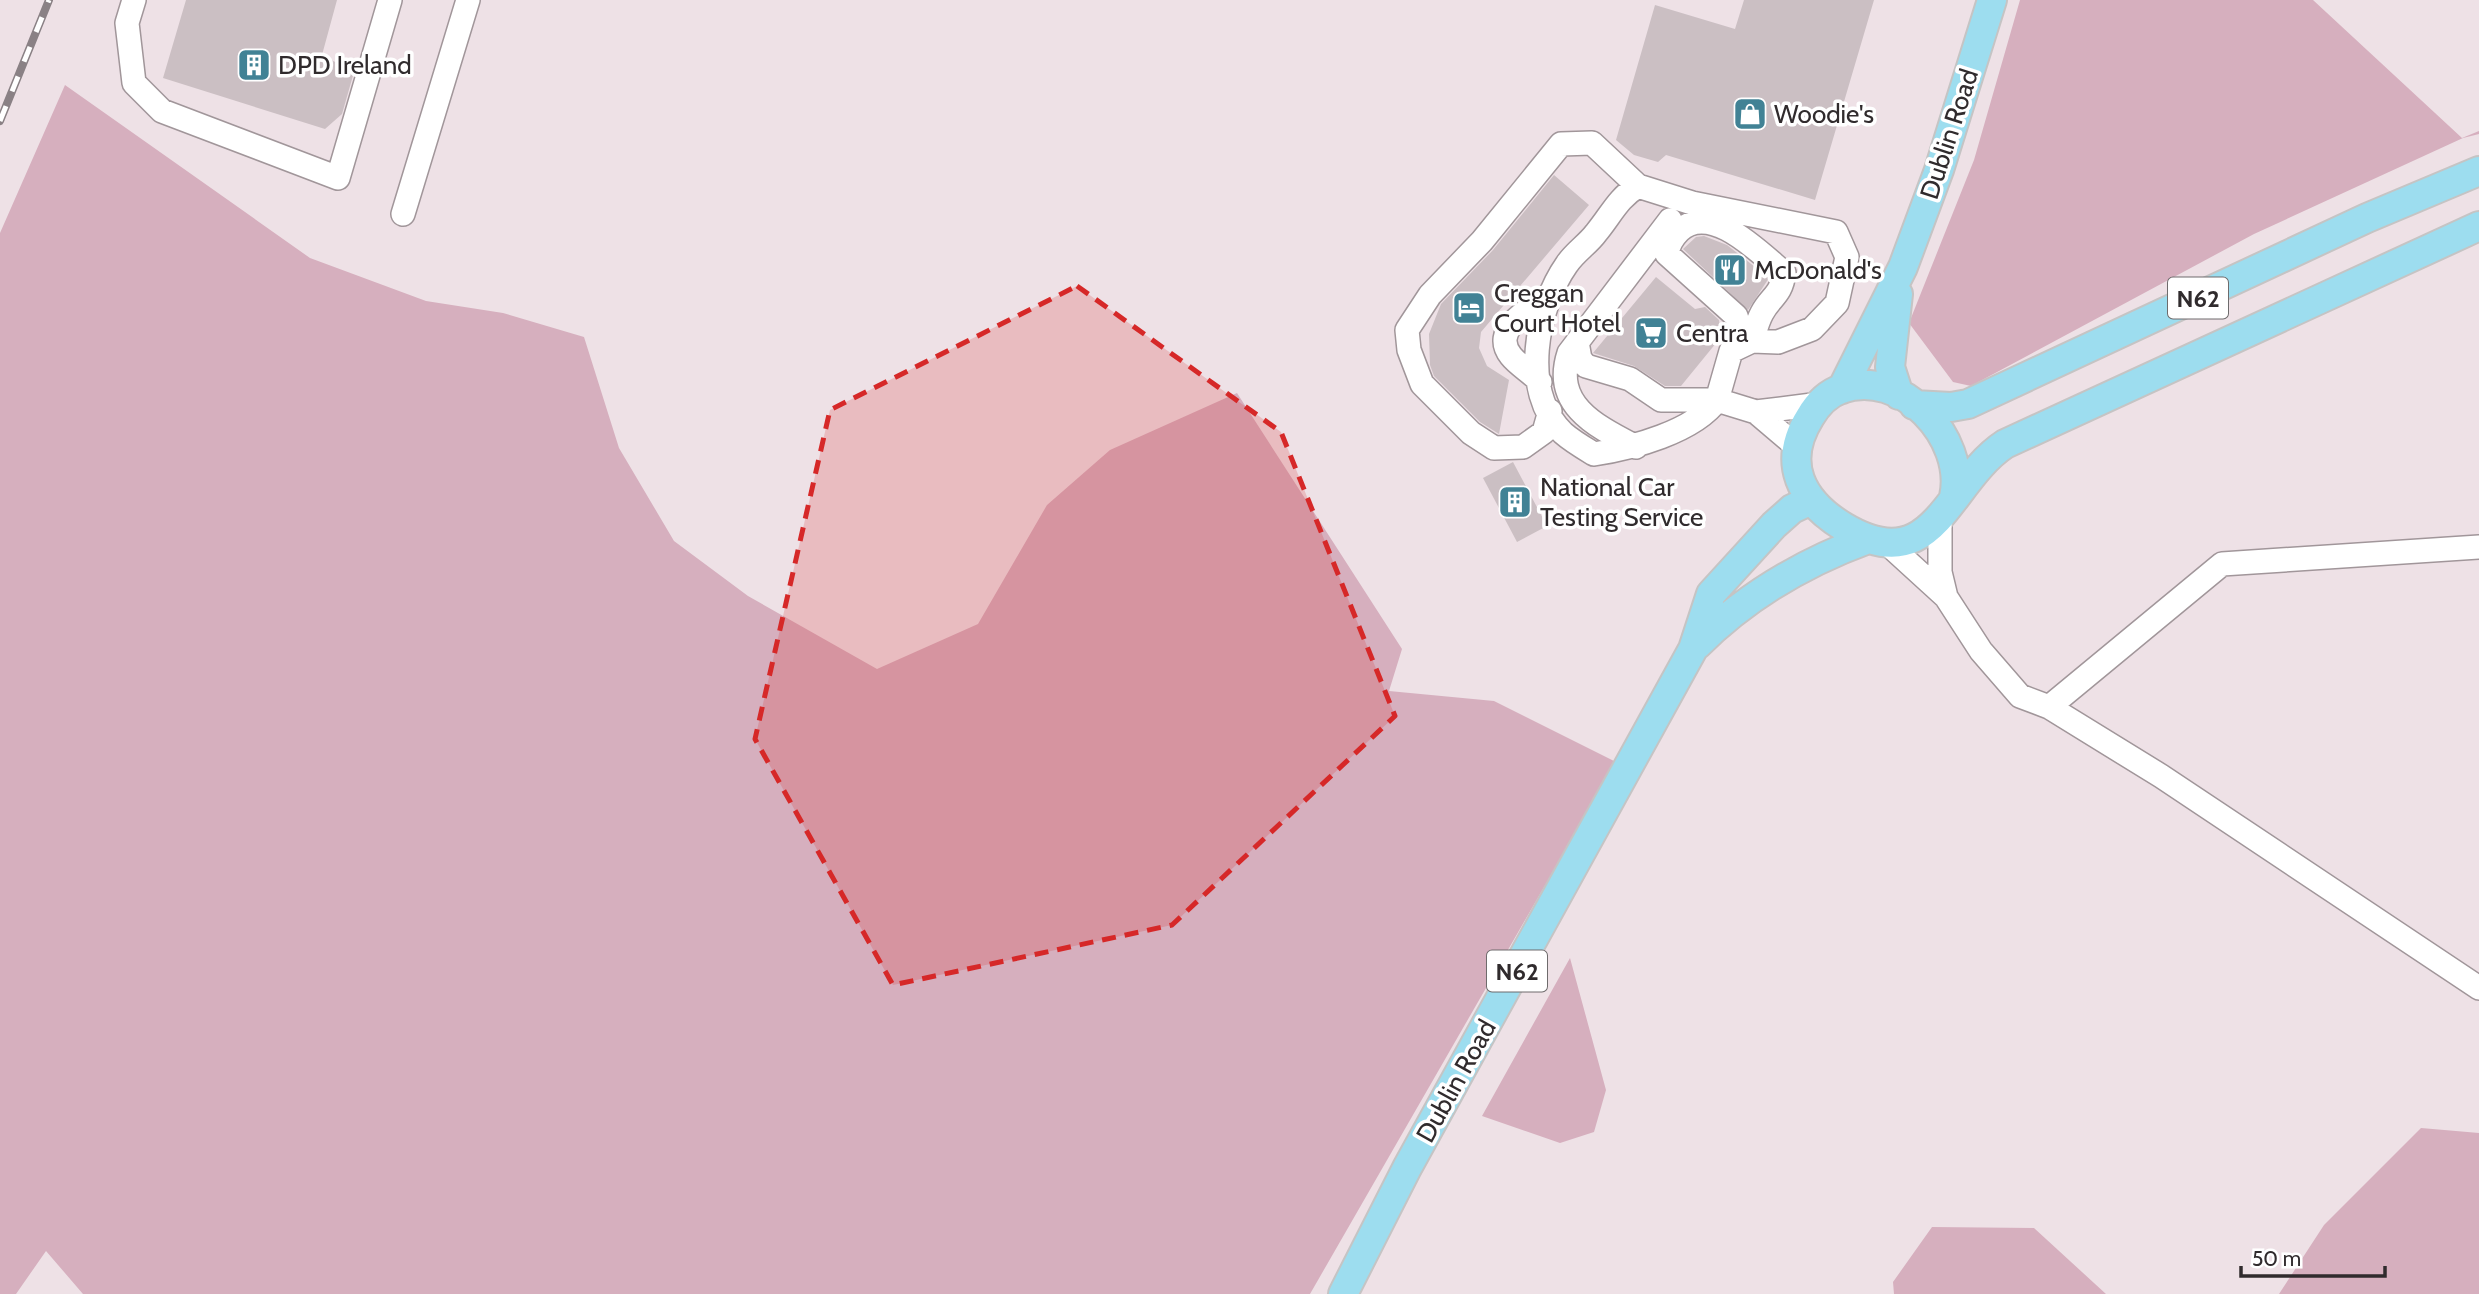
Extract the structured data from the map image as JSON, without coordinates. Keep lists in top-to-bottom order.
{
  "streets": {
    "main road": ["Dublin Road", "N62"]
  },
  "crossings": [
    ["Dublin Road", "N62"]
  ],
  "places": {
    "building": ["DPD Ireland", "National Car Testing Service"],
    "shop": ["Woodie's"],
    "restaurant": ["McDonald's"],
    "hotel": ["Creggan Court Hotel"],
    "supermarket": ["Centra"]
  },
  "scale_bar": "50 m"
}
